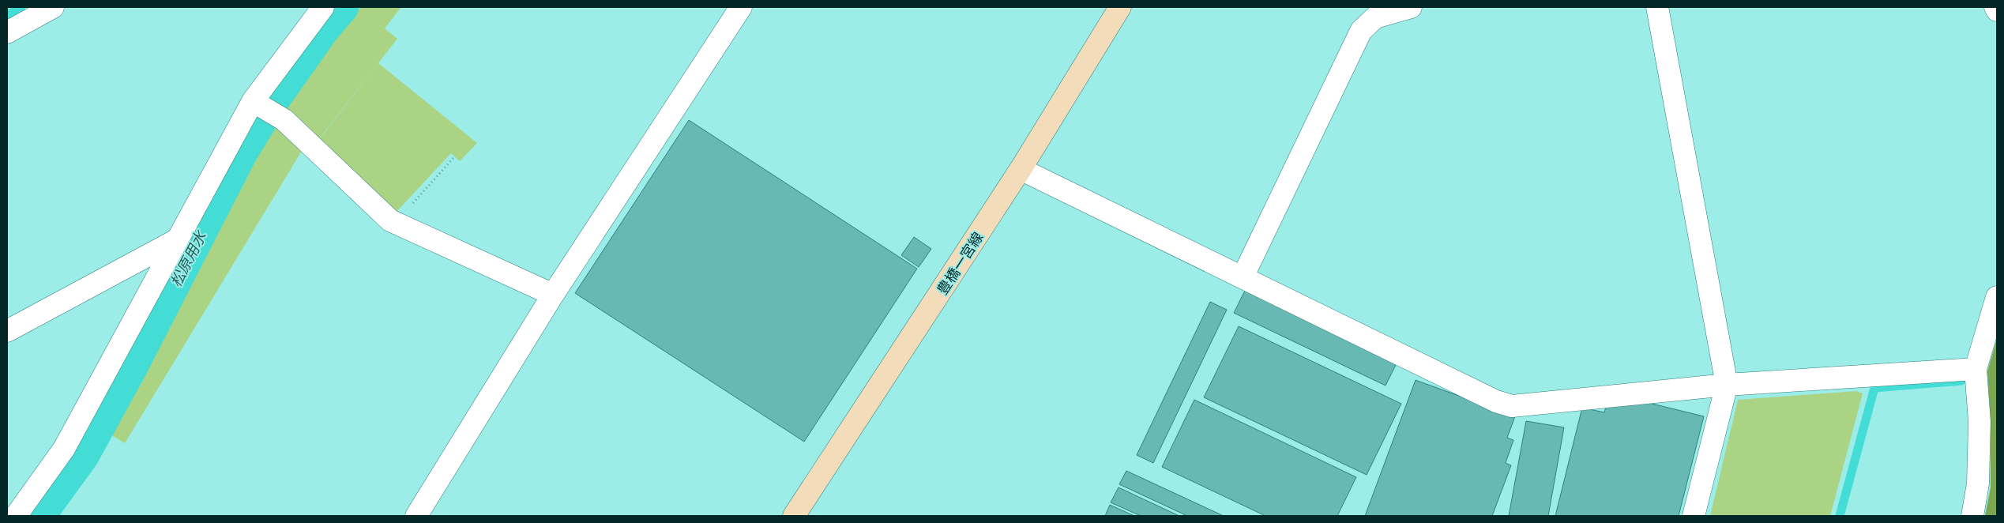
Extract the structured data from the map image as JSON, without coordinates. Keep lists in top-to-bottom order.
{
  "streets": {
    "main road": ["豊橋一宮線"]
  },
  "water": ["松原用水"]
}
